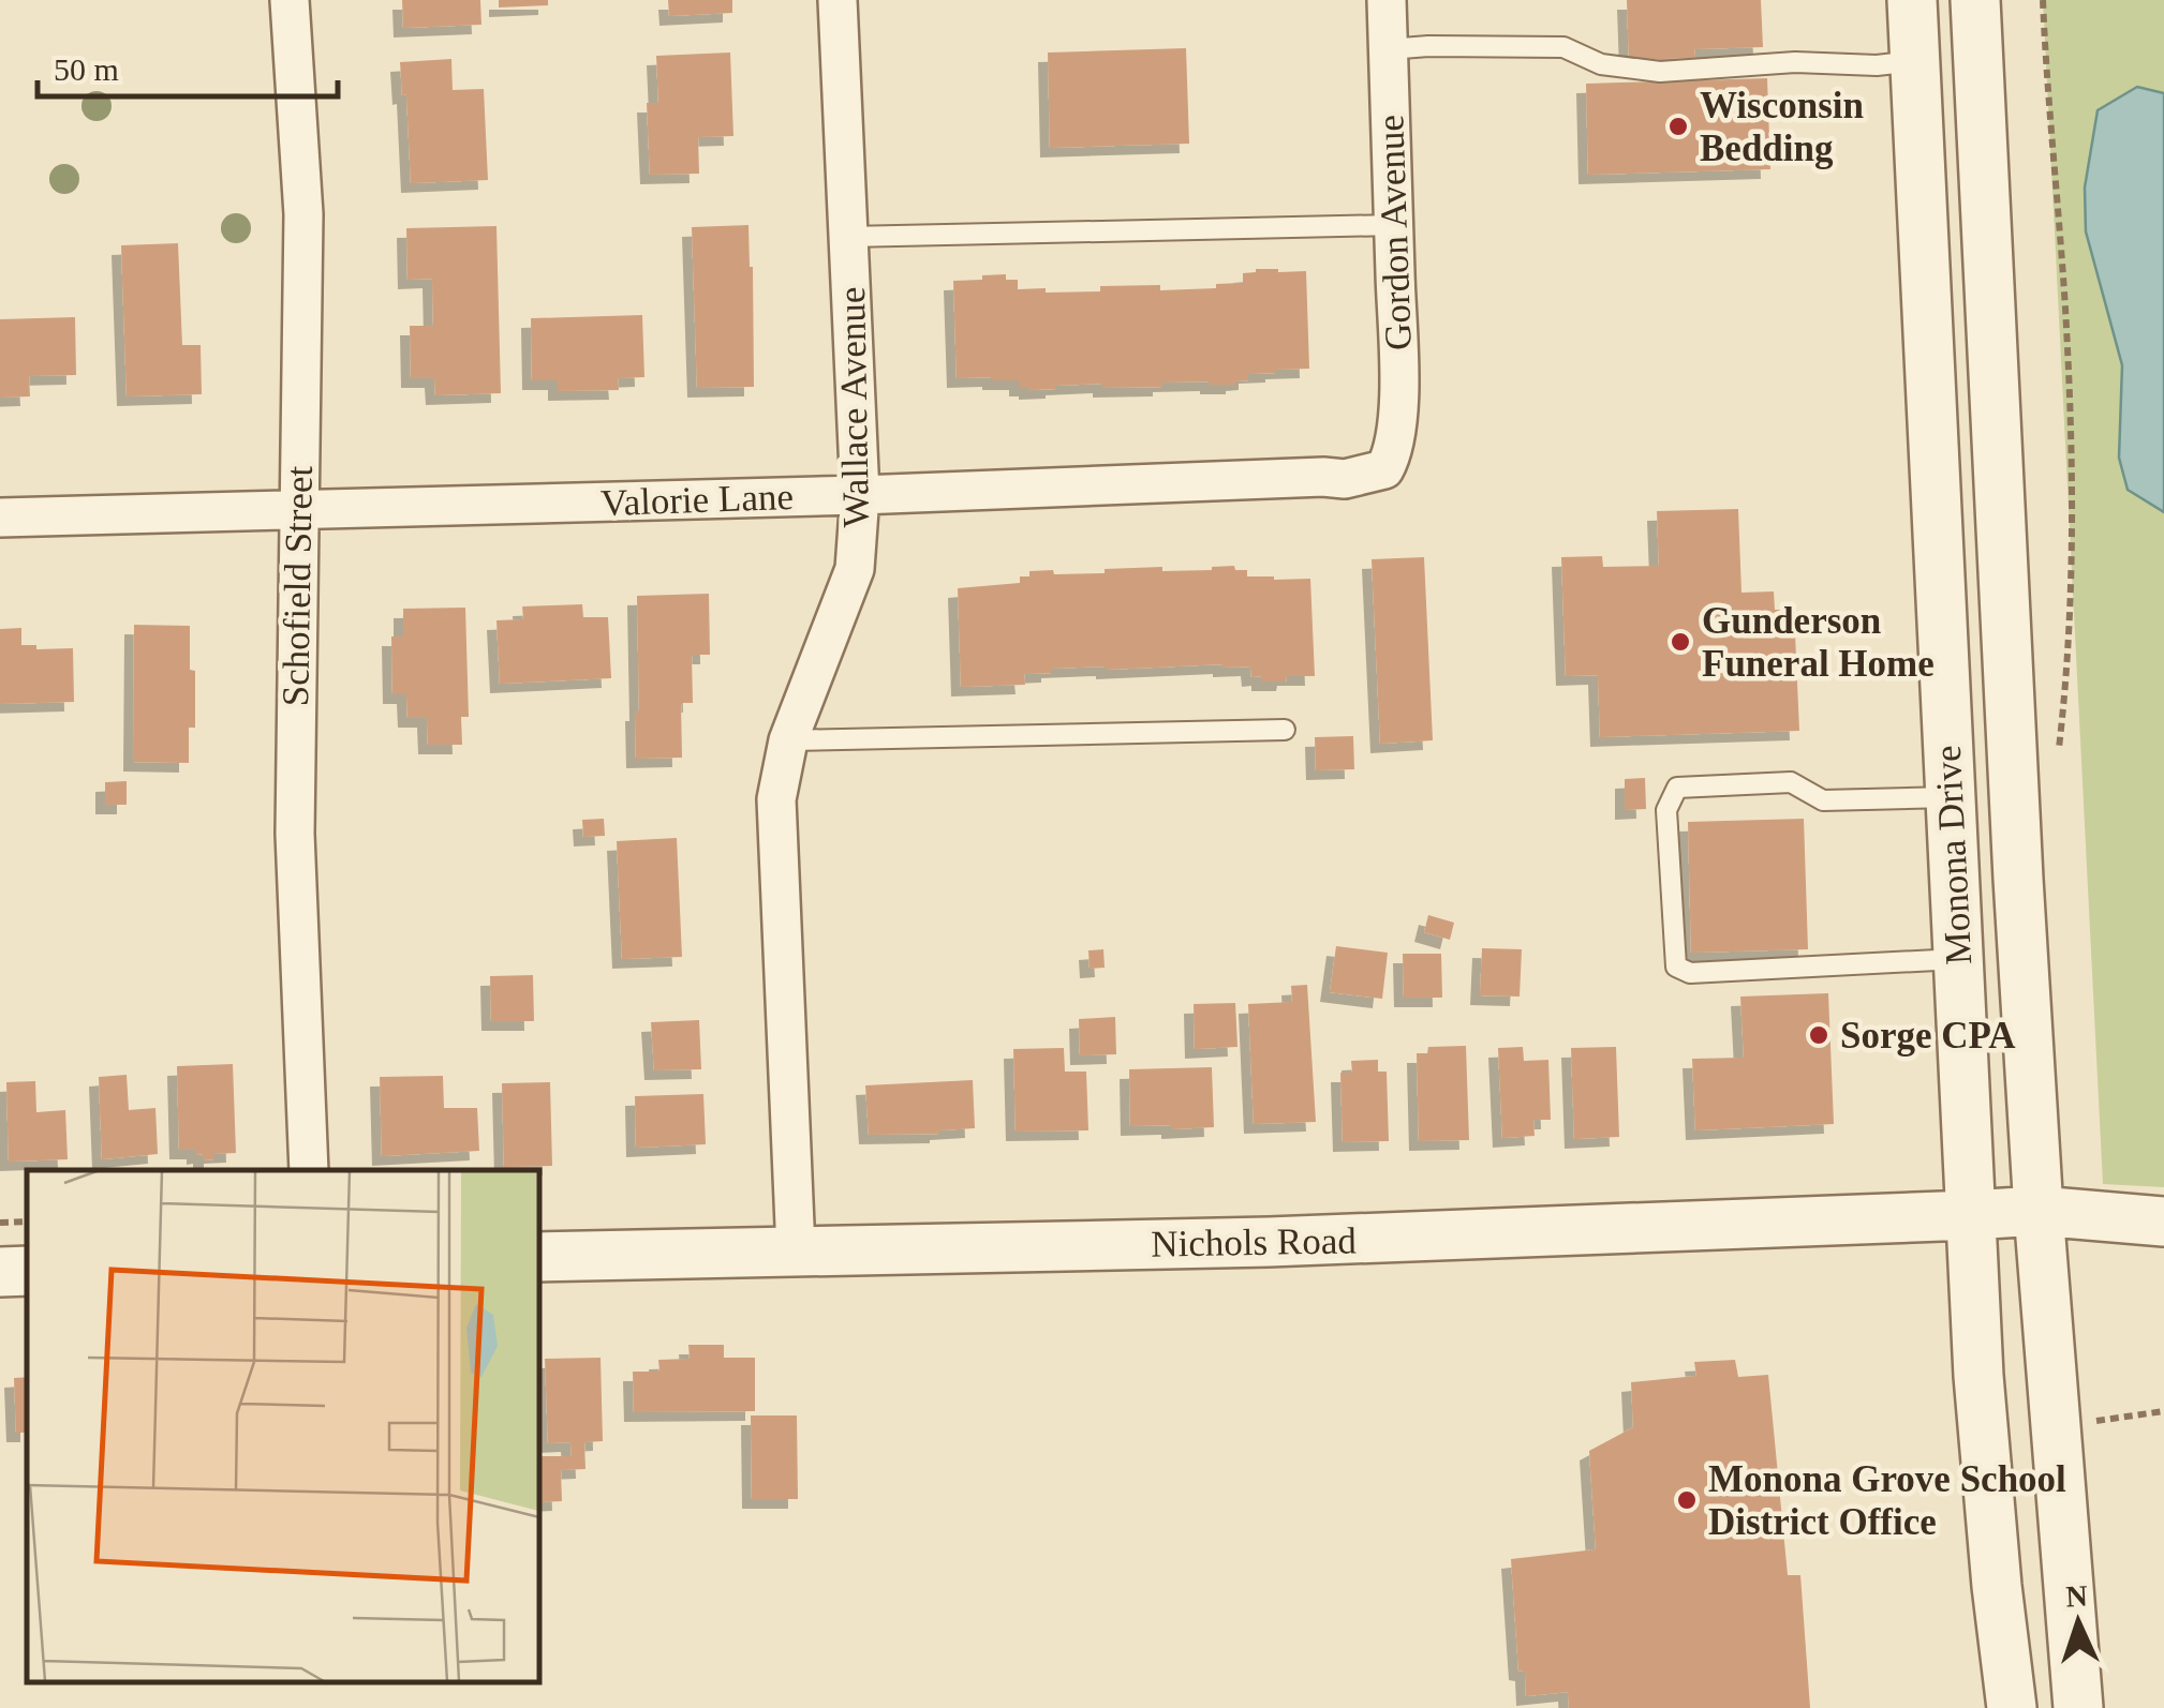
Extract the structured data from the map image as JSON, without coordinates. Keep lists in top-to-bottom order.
{
  "streets": {
    "street": [
      "Gordon Avenue",
      "Wallace Avenue",
      "Valorie Lane",
      "Schofield Street",
      "Monona Drive",
      "Nichols Road"
    ]
  },
  "crossings": [
    ["Gordon Avenue", "Valorie Lane"],
    ["Wallace Avenue", "Valorie Lane"],
    ["Wallace Avenue", "Nichols Road"],
    ["Valorie Lane", "Schofield Street"],
    ["Monona Drive", "Nichols Road"]
  ],
  "places": [
    "Wisconsin Bedding",
    "Gunderson Funeral Home",
    "Sorge CPA",
    "Monona Grove School District Office"
  ],
  "scale_bar": "50 m",
  "north": "top"
}
